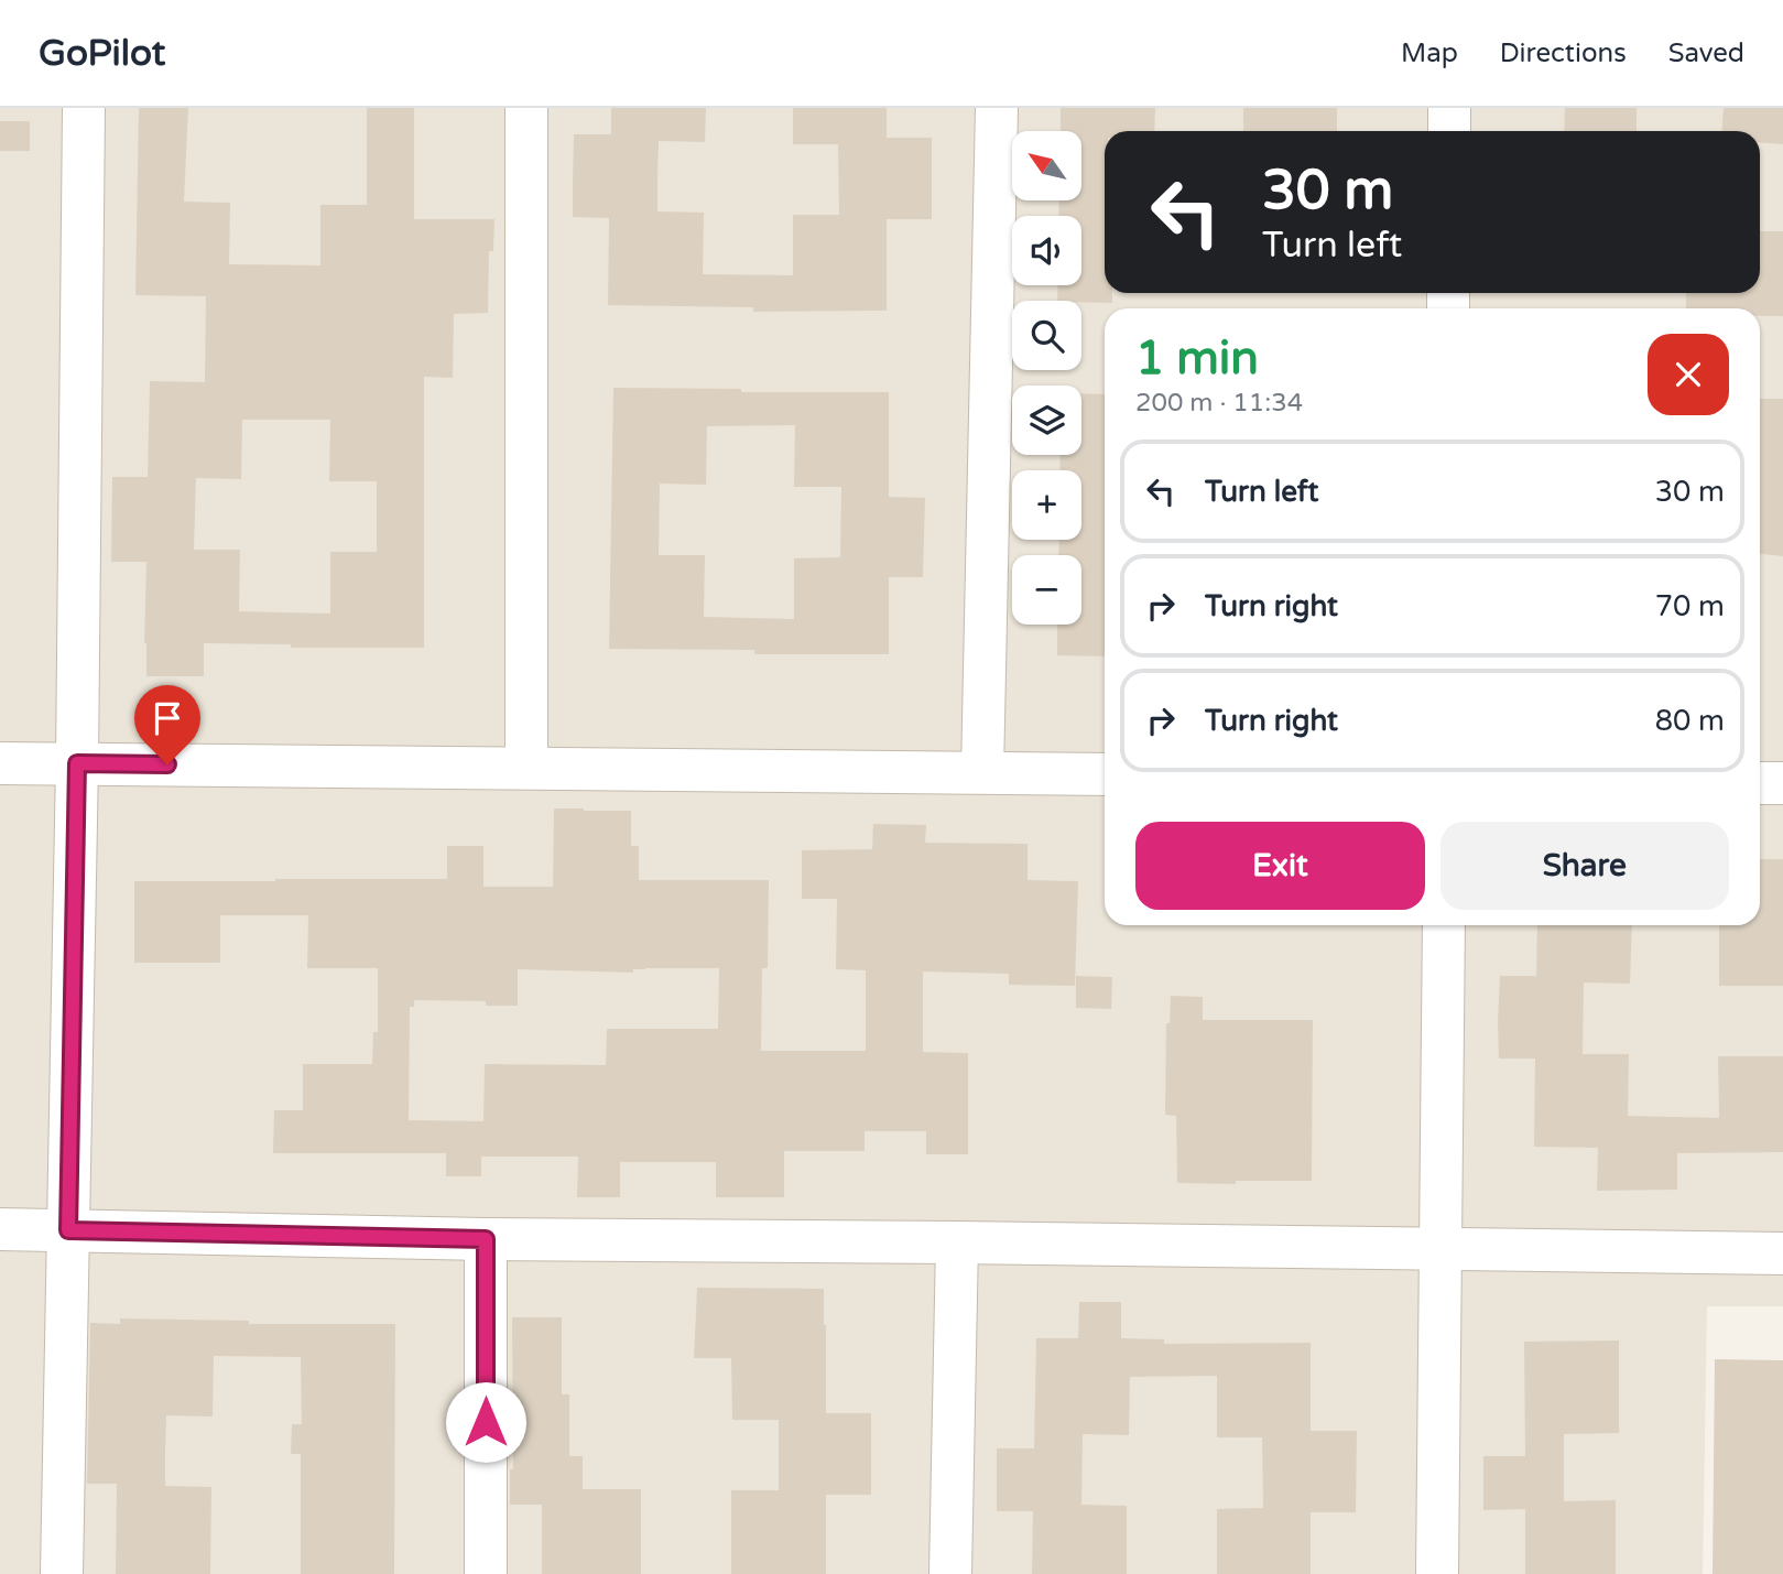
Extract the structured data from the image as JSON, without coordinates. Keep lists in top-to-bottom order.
{
  "north": "top left",
  "page": {
    "header": "GoPilot",
    "nav": ["Map", "Directions", "Saved"],
    "map_buttons": ["+", "−"],
    "turn": ["30 m", "Turn left"],
    "heading": ["1 min", "200 m · 11:34"],
    "list": [
      {
        "name": "Turn left",
        "value": "30 m"
      },
      {
        "name": "Turn right",
        "value": "70 m"
      },
      {
        "name": "Turn right",
        "value": "80 m"
      }
    ],
    "buttons": ["Exit", "Share"]
  }
}
